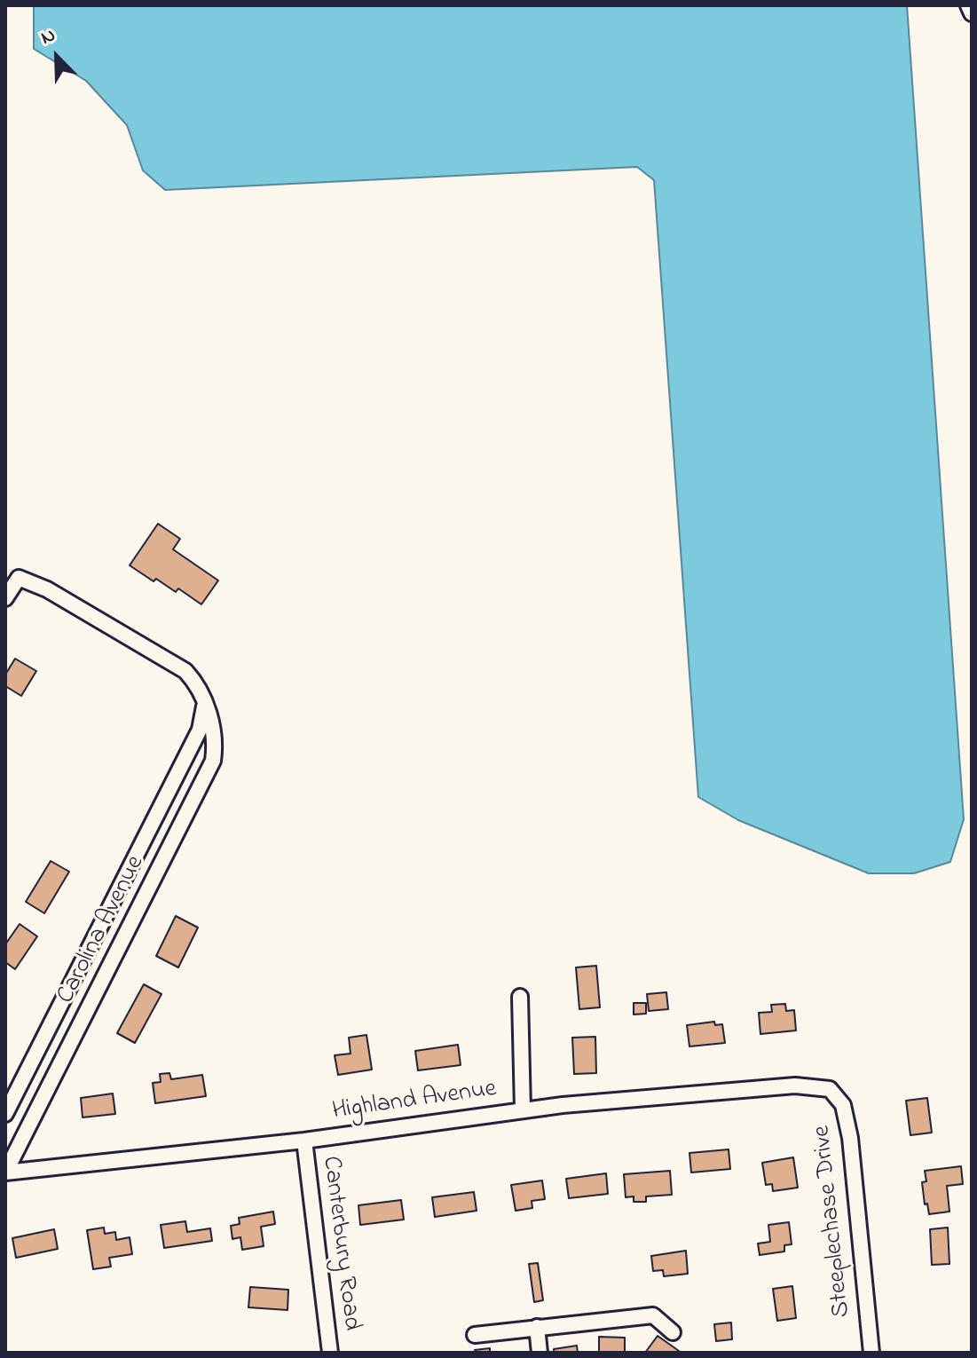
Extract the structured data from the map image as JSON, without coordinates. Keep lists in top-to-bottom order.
{
  "streets": {
    "street": [
      "Carolina Avenue",
      "Highland Avenue",
      "Steeplechase Drive",
      "Canterbury Road"
    ]
  },
  "crossings": [
    ["Carolina Avenue", "Highland Avenue"],
    ["Highland Avenue", "Steeplechase Drive"],
    ["Highland Avenue", "Canterbury Road"]
  ],
  "north": "top left"
}
